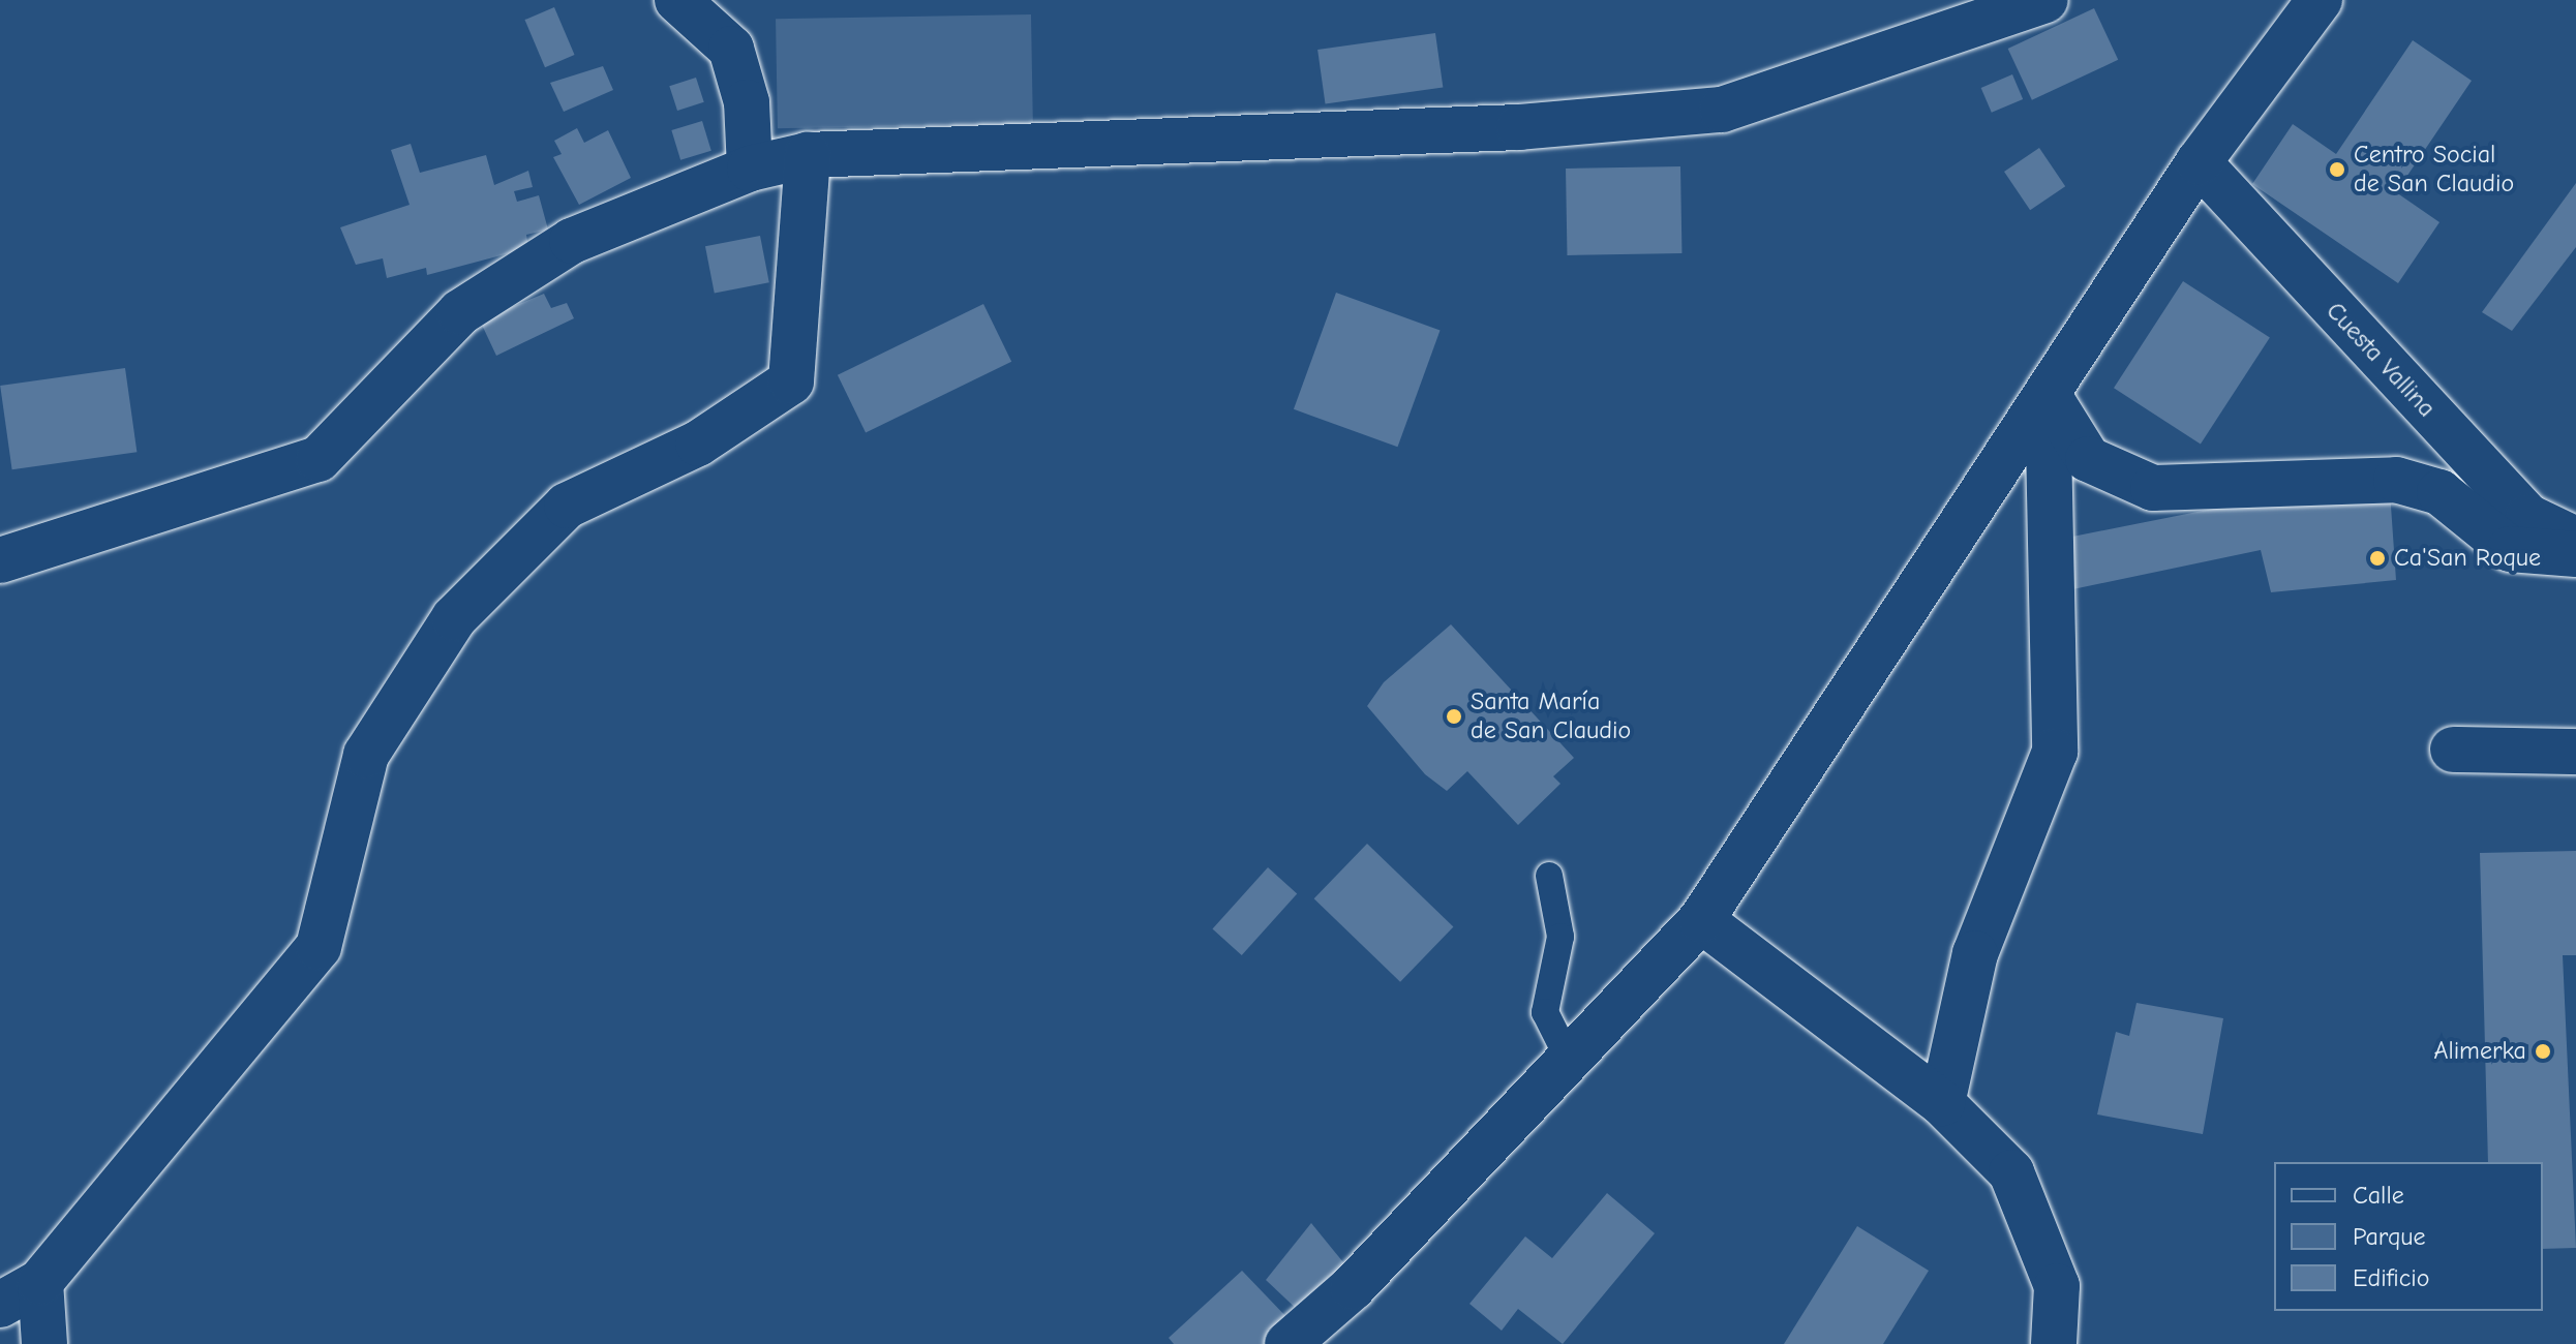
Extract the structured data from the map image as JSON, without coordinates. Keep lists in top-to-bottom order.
{
  "streets": {
    "street": ["Cuesta Vallina"]
  },
  "places": [
    "Centro Social de San Claudio",
    "Ca'San Roque",
    "Santa María de San Claudio",
    "Alimerka"
  ],
  "legend": ["Calle", "Parque", "Edificio"]
}
